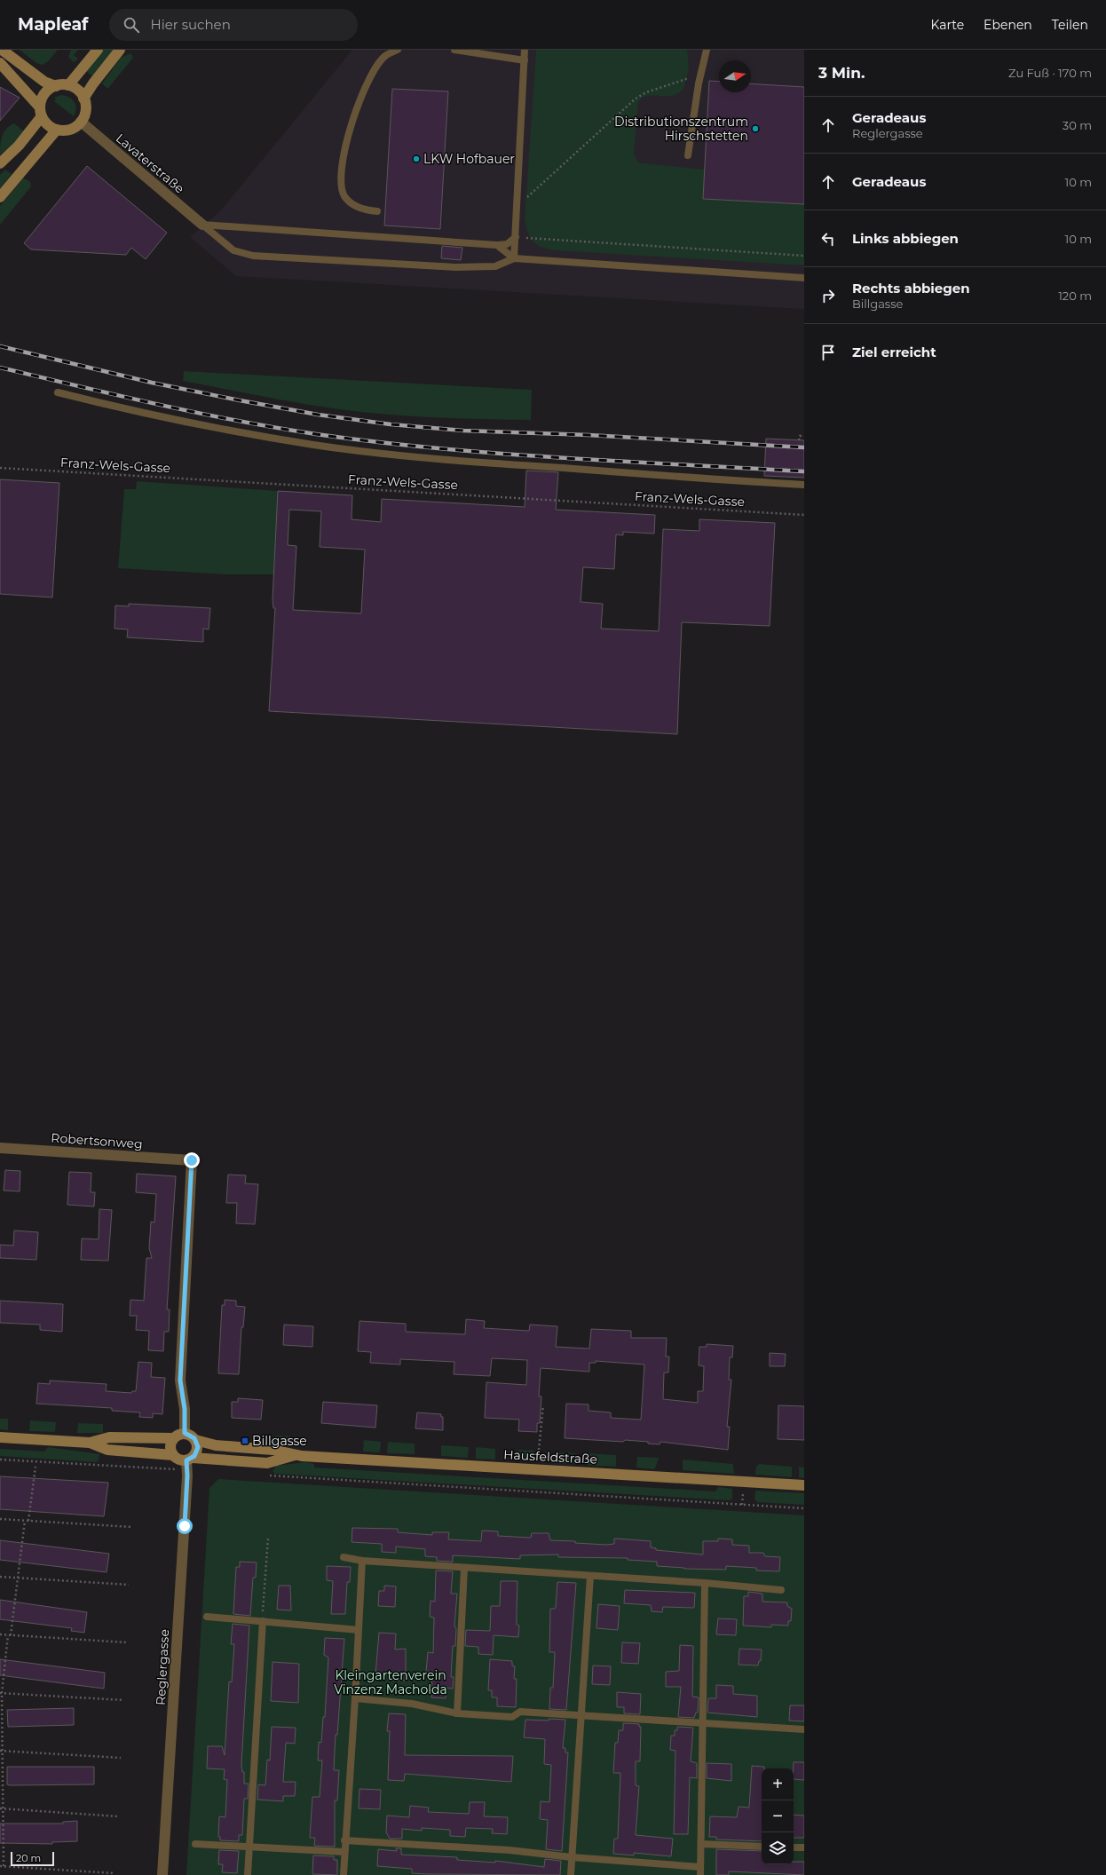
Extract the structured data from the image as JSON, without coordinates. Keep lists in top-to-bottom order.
{
  "streets": {
    "street": [
      "Lavaterstraße",
      "Robertsonweg",
      "Hausfeldstraße",
      "Reglergasse"
    ],
    "path": ["Franz-Wels-Gasse"]
  },
  "crossings": [
    ["Robertsonweg", "Hausfeldstraße"],
    ["Robertsonweg", "Reglergasse"],
    ["Hausfeldstraße", "Reglergasse"]
  ],
  "parks": ["Kleingartenverein Vinzenz Macholda"],
  "places": {
    "other": ["Distributionszentrum Hirschstetten", "LKW Hofbauer"],
    "transit": ["Billgasse"]
  },
  "scale_bar": "20 m",
  "north": "right",
  "page": {
    "header": "Mapleaf",
    "search": "Hier suchen",
    "nav": ["Karte", "Ebenen", "Teilen"],
    "heading": ["3 Min.", "Zu Fuß · 170 m"],
    "list": [
      ["Geradeaus", "Reglergasse", "30 m"],
      ["Geradeaus", "10 m"],
      ["Links abbiegen", "10 m"],
      ["Rechts abbiegen", "Billgasse", "120 m"],
      "Ziel erreicht"
    ],
    "map_buttons": ["+", "−"],
    "scale": "20 m"
  }
}
